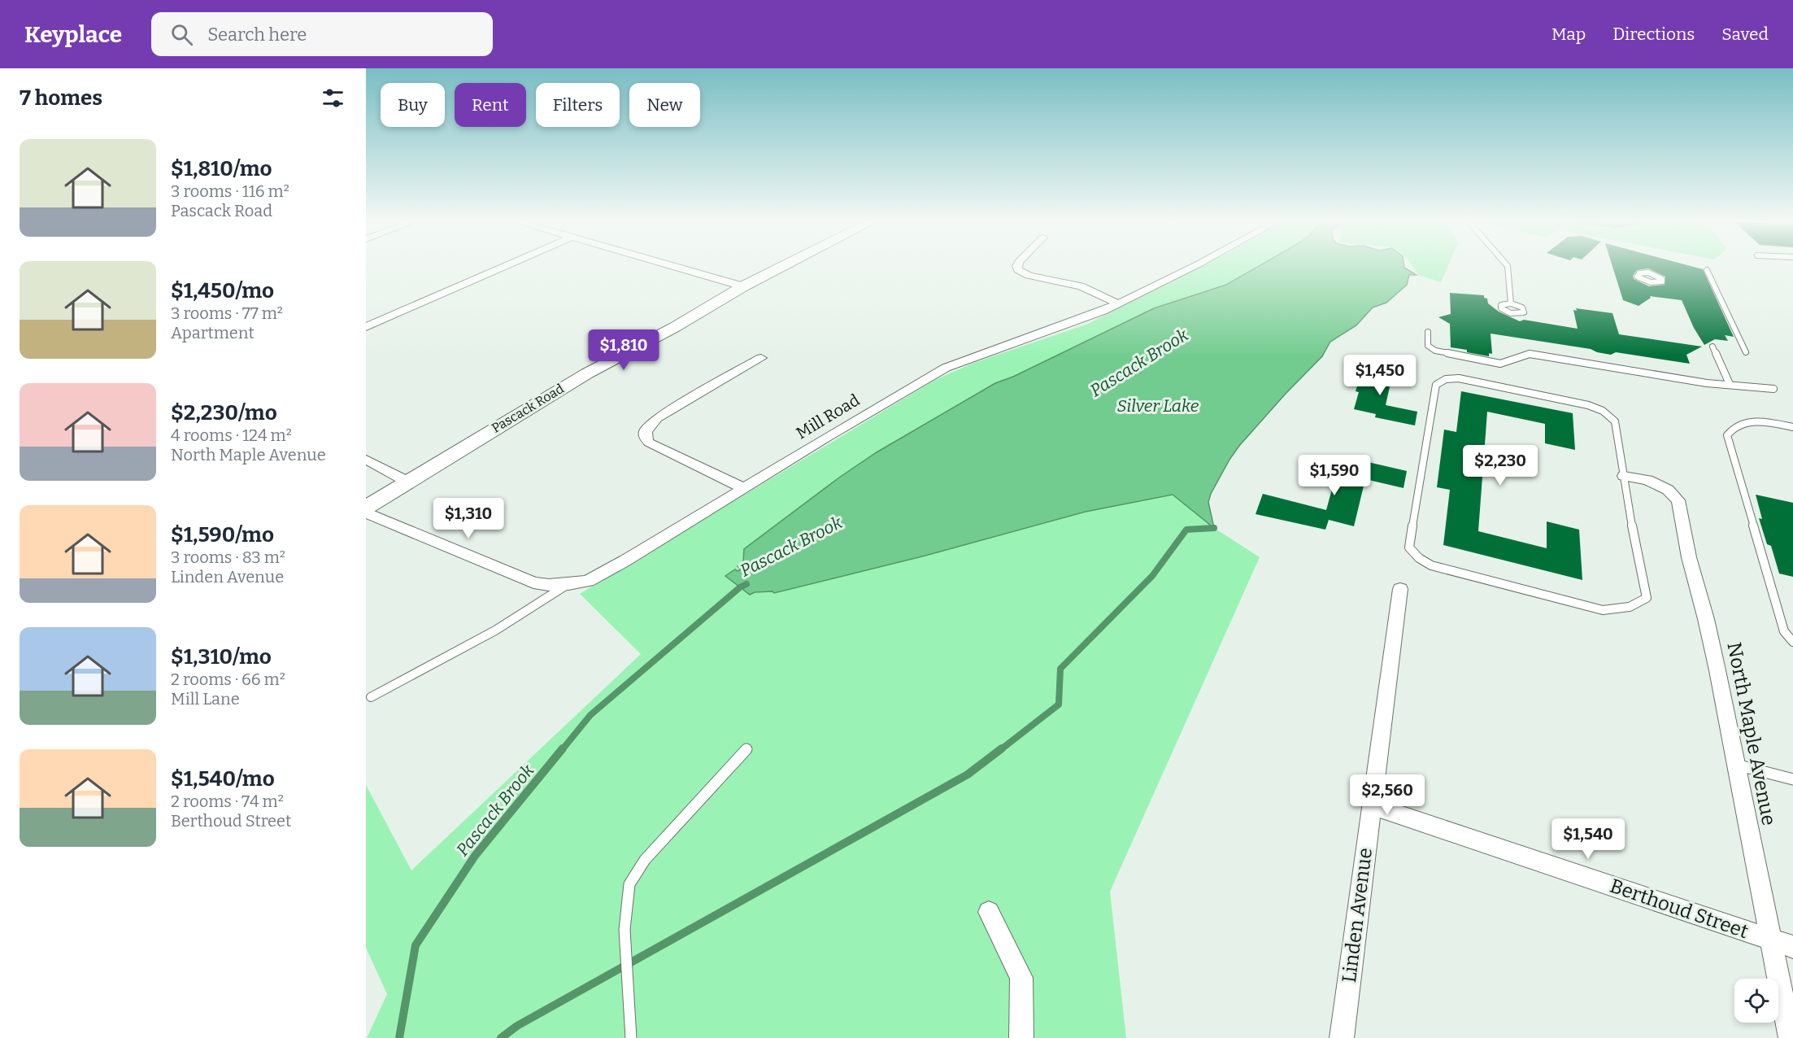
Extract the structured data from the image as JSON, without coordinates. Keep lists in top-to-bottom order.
{
  "streets": {
    "street": [
      "Pascack Road",
      "Mill Road",
      "North Maple Avenue",
      "Berthoud Street",
      "Linden Avenue"
    ]
  },
  "crossings": [
    ["North Maple Avenue", "Berthoud Street"],
    ["Berthoud Street", "Linden Avenue"]
  ],
  "water": ["Pascack Brook", "Silver Lake"],
  "page": {
    "header": "Keyplace",
    "search": "Search here",
    "nav": ["Map", "Directions", "Saved"],
    "heading": "7 homes",
    "chip": [
      "Buy",
      "Rent",
      "Filters",
      "New"
    ],
    "list": [
      {
        "name": "$1,810/mo",
        "note": "3 rooms · 116 m² · Pascack Road"
      },
      {
        "name": "$1,450/mo",
        "note": "3 rooms · 77 m² · Apartment"
      },
      {
        "name": "$2,230/mo",
        "note": "4 rooms · 124 m² · North Maple Avenue"
      },
      {
        "name": "$1,590/mo",
        "note": "3 rooms · 83 m² · Linden Avenue"
      },
      {
        "name": "$1,310/mo",
        "note": "2 rooms · 66 m² · Mill Lane"
      },
      {
        "name": "$1,540/mo",
        "note": "2 rooms · 74 m² · Berthoud Street"
      }
    ],
    "price": [
      "$1,810",
      "$1,450",
      "$2,230",
      "$1,590",
      "$1,310",
      "$2,560",
      "$1,540"
    ]
  }
}
